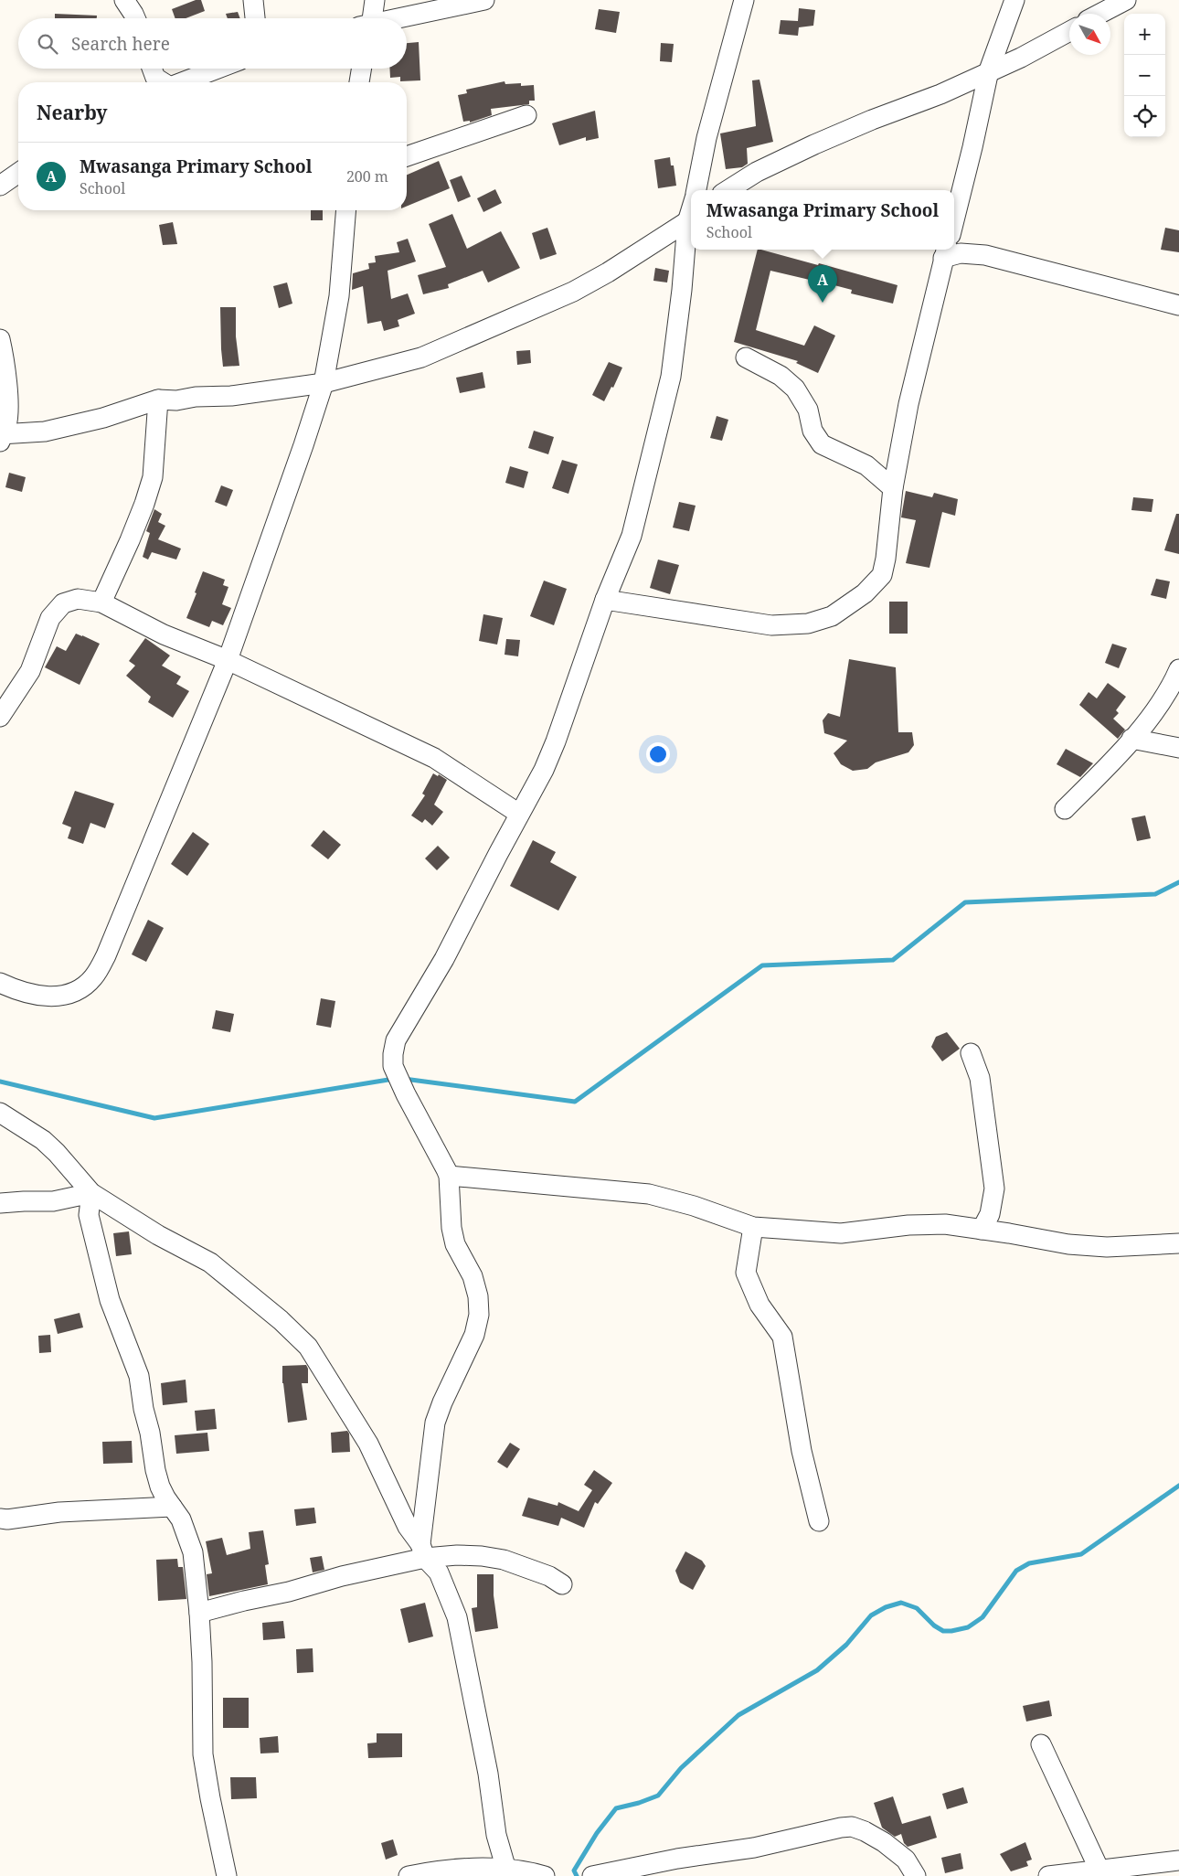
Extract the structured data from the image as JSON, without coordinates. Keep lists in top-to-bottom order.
{
  "north": "bottom right",
  "page": {
    "map_buttons": ["+", "−"],
    "search": "Search here",
    "heading": "Nearby",
    "list": [
      {
        "mark": "A",
        "name": "Mwasanga Primary School",
        "note": "School",
        "value": "200 m"
      }
    ],
    "popup": ["Mwasanga Primary School", "School"],
    "pins": "A"
  }
}
